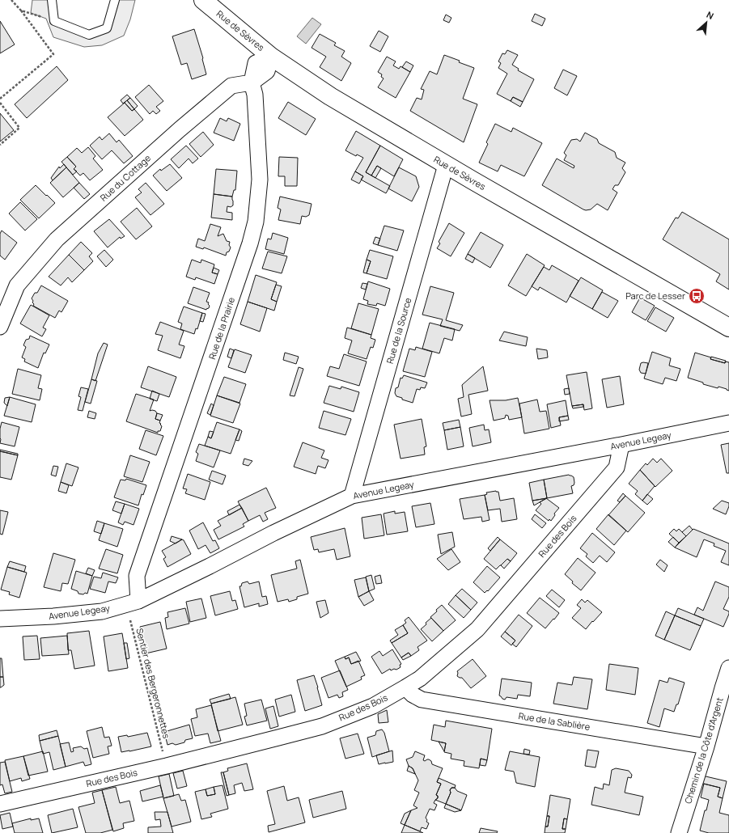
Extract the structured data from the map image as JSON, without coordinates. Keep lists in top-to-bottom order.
{
  "streets": {
    "main road": ["Rue de Sèvres"],
    "street": [
      "Rue du Cottage",
      "Rue de la Prairie",
      "Rue de la Source",
      "Avenue Legeay",
      "Rue des Bois",
      "Rue de la Sablière",
      "Chemin de la Côte d'Argent"
    ],
    "path": ["Sentier des Bergeronnettes"]
  },
  "crossings": [
    ["Rue de Sèvres", "Rue de la Source"],
    ["Rue du Cottage", "Rue de la Prairie"],
    ["Rue de la Prairie", "Avenue Legeay"],
    ["Rue de la Prairie", "Sentier des Bergeronnettes"],
    ["Rue de la Source", "Avenue Legeay"],
    ["Avenue Legeay", "Rue des Bois"],
    ["Avenue Legeay", "Sentier des Bergeronnettes"],
    ["Rue des Bois", "Sentier des Bergeronnettes"],
    ["Rue des Bois", "Rue de la Sablière"],
    ["Rue de la Sablière", "Chemin de la Côte d'Argent"]
  ],
  "places": {
    "bus stop": ["Parc de Lesser"]
  },
  "north": "top right"
}
